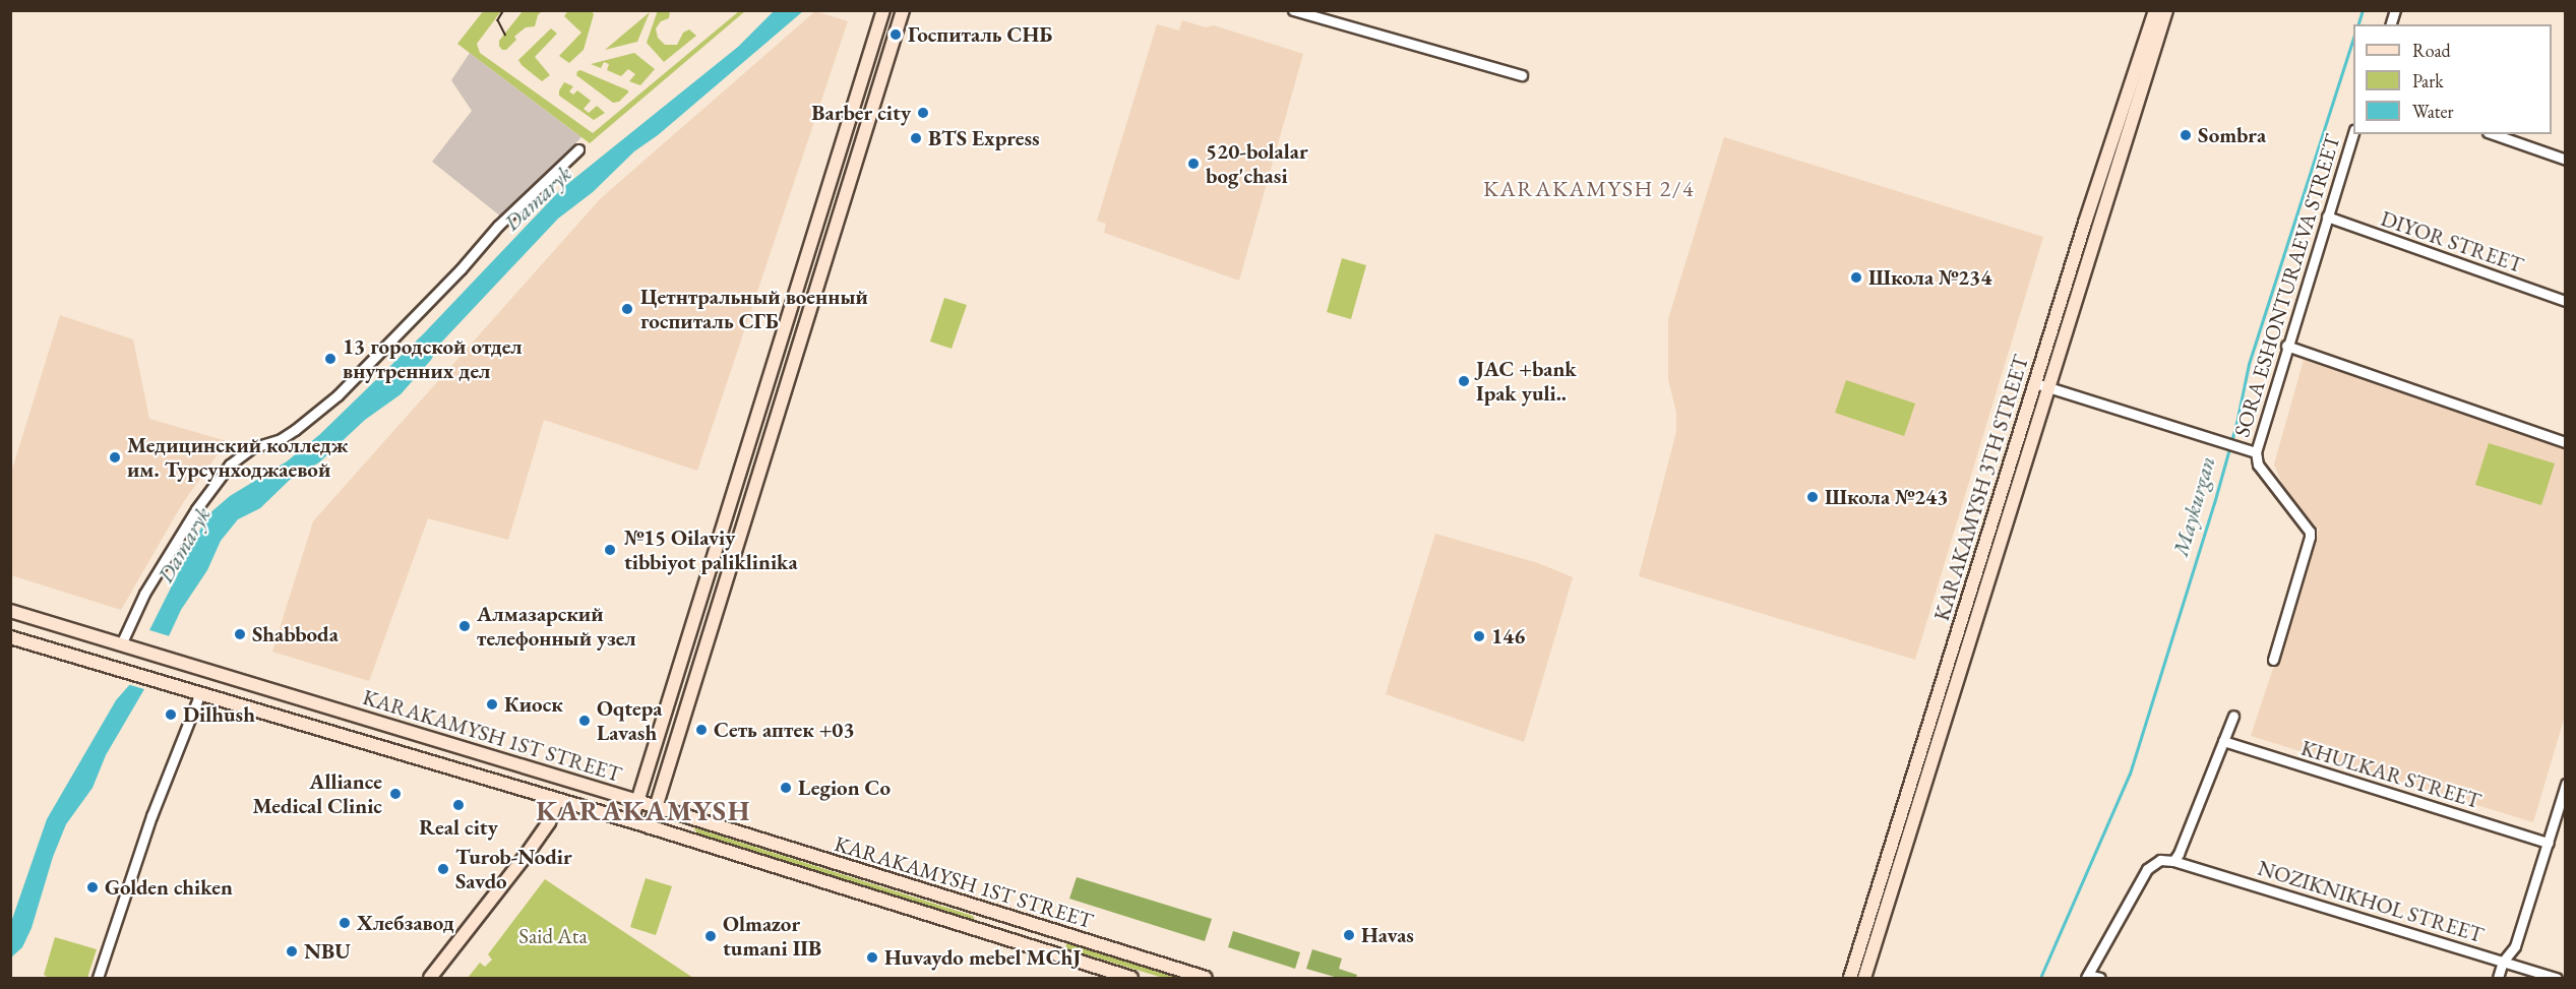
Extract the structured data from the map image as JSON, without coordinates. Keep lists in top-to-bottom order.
{
  "streets": {
    "main road": ["KARAKAMYSH 3TH STREET", "KARAKAMYSH 1ST STREET"],
    "street": [
      "DIYOR STREET",
      "SORA ESHONTURAEVA STREET",
      "KHULKAR STREET",
      "NOZIKNIKHOL STREET"
    ]
  },
  "crossings": [
    ["DIYOR STREET", "SORA ESHONTURAEVA STREET"]
  ],
  "districts": ["KARAKAMYSH 2/4", "KARAKAMYSH"],
  "water": ["Damaryk", "Maykurgan"],
  "parks": ["Said Ata"],
  "places": [
    "Госпиталь СНБ",
    "Barber city",
    "Sombra",
    "BTS Express",
    "520-bolalar bog'chasi",
    "Школа №234",
    "Цетнтральный военный госпиталь СГБ",
    "13 городской отдел внутренних дел",
    "JAC +bank Ipak yuli..",
    "Медицинский колледж им. Турсунходжаевой",
    "Школа №243",
    "№15 Oilaviy tibbiyot paliklinika",
    "Алмазарский телефонный узел",
    "Shabboda",
    "146",
    "Киоск",
    "Dilhush",
    "Oqtepa Lavash",
    "Сеть аптек +03",
    "Legion Co",
    "Alliance Medical Clinic",
    "Real city",
    "Turob-Nodir Savdo",
    "Golden chiken",
    "Хлебзавод",
    "Havas",
    "Olmazor tumani IIB",
    "NBU",
    "Huvaydo mebel MChJ"
  ],
  "legend": ["Road", "Park", "Water"]
}
